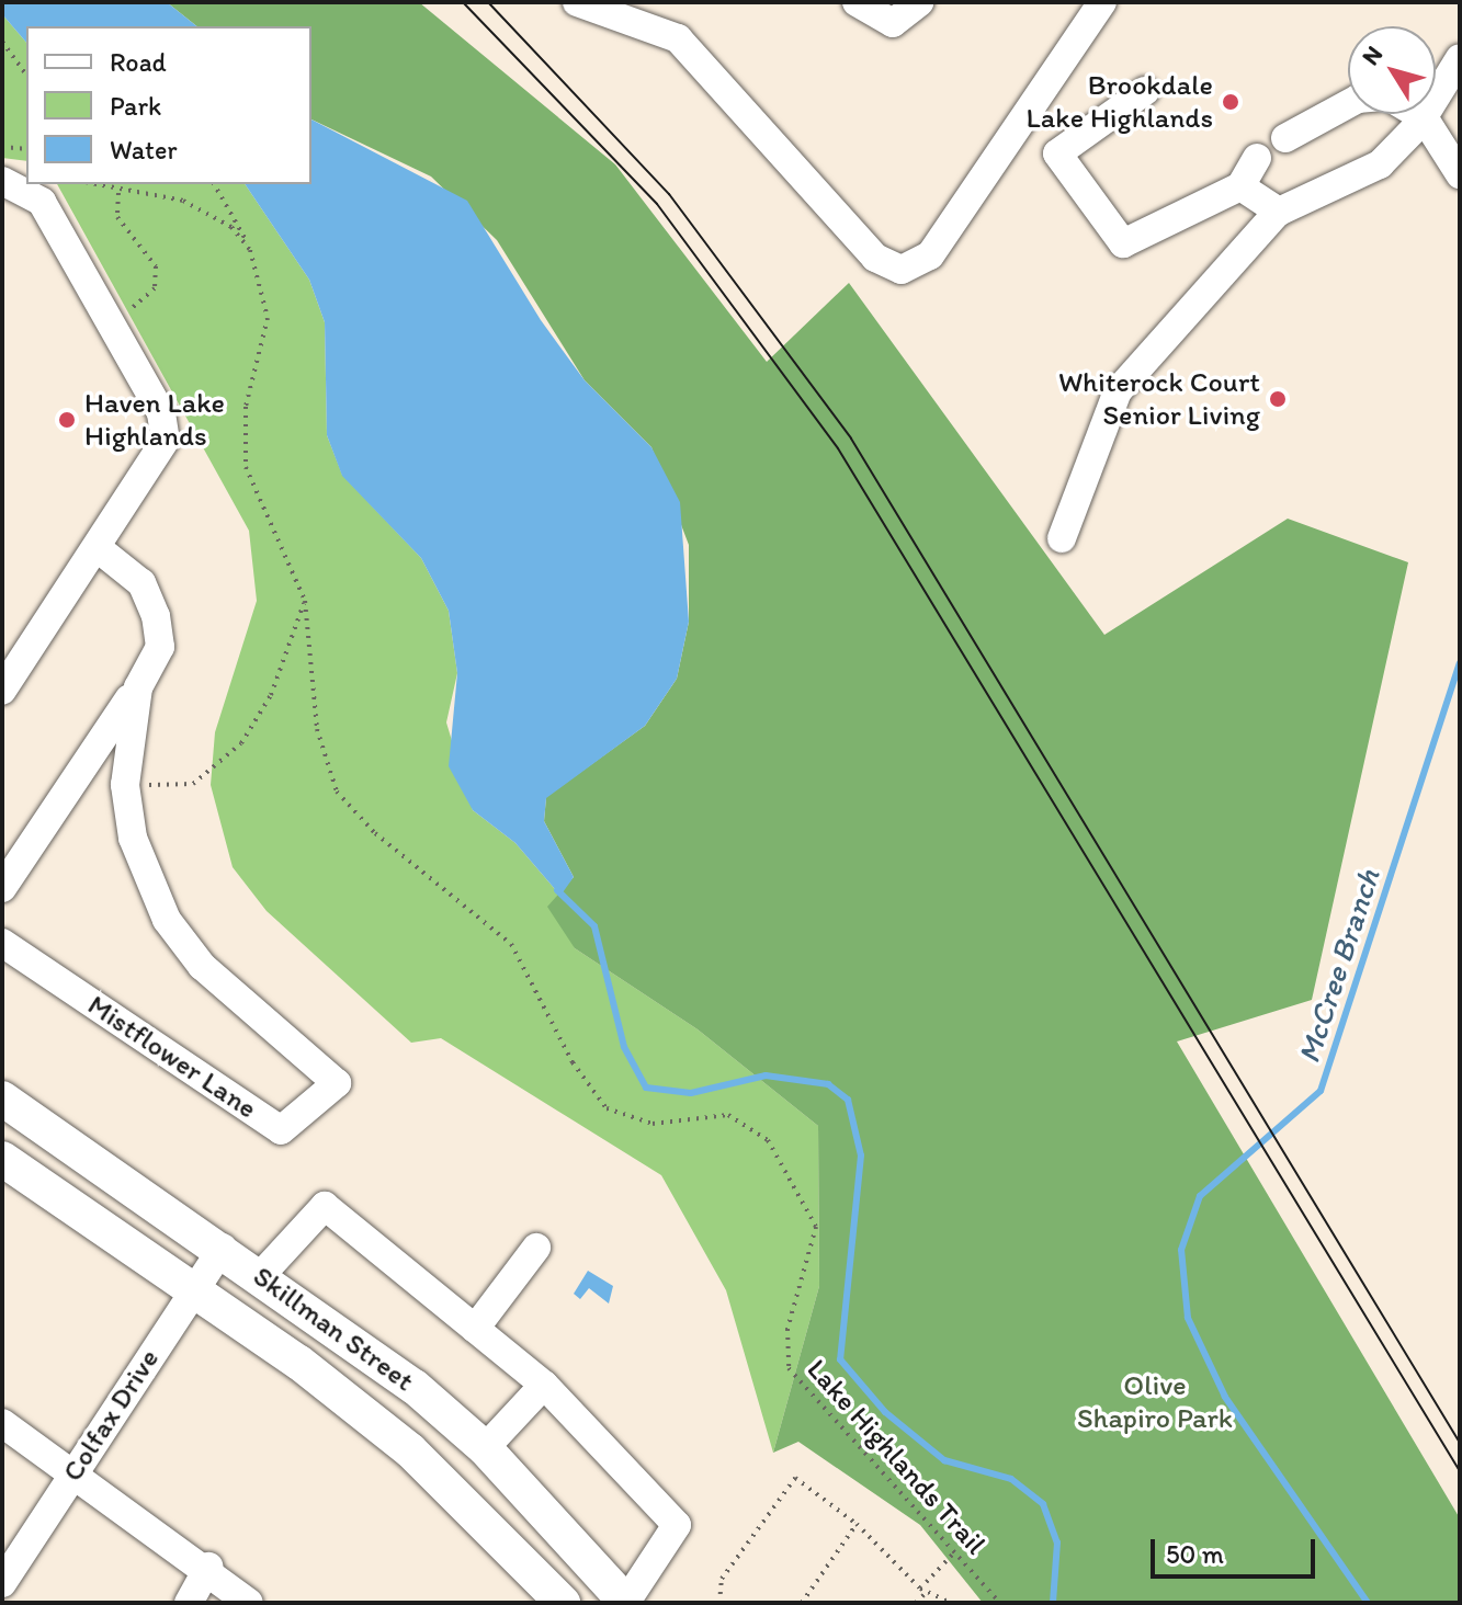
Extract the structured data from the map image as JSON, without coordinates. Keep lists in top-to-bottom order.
{
  "streets": {
    "main road": ["Skillman Street"],
    "street": ["Mistflower Lane", "Colfax Drive"],
    "path": ["Lake Highlands Trail"]
  },
  "crossings": [
    ["Skillman Street", "Colfax Drive"]
  ],
  "water": ["McCree Branch"],
  "parks": ["Olive Shapiro Park"],
  "places": ["Brookdale Lake Highlands", "Whiterock Court Senior Living", "Haven Lake Highlands"],
  "legend": ["Road", "Park", "Water"],
  "scale_bar": "50 m",
  "north": "top left"
}
